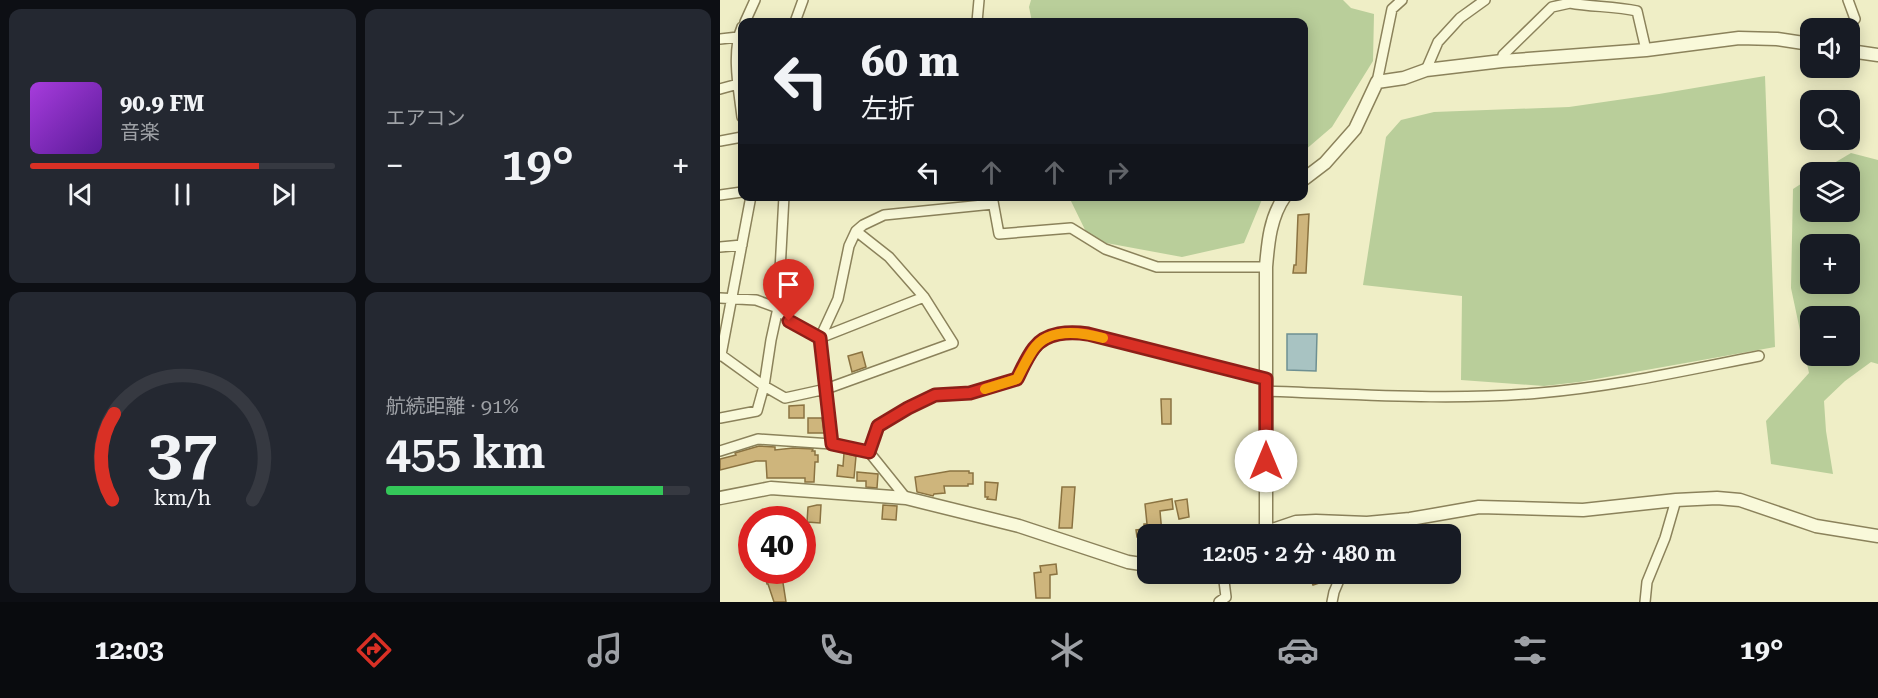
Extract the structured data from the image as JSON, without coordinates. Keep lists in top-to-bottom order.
{
  "page": {
    "tile": [
      "エアコン",
      ["航続距離 · 91%", "455 km"]
    ],
    "map_buttons": ["+", "−"],
    "turn": ["60 m", "左折"],
    "song": ["90.9 FM", "音楽"],
    "heat": ["−", "19°", "+"],
    "limit": "40",
    "trip": "12:05 · 2 分 · 480 m",
    "tabs": ["12:03", "19°"],
    "gauge": ["37", "km/h"]
  }
}
